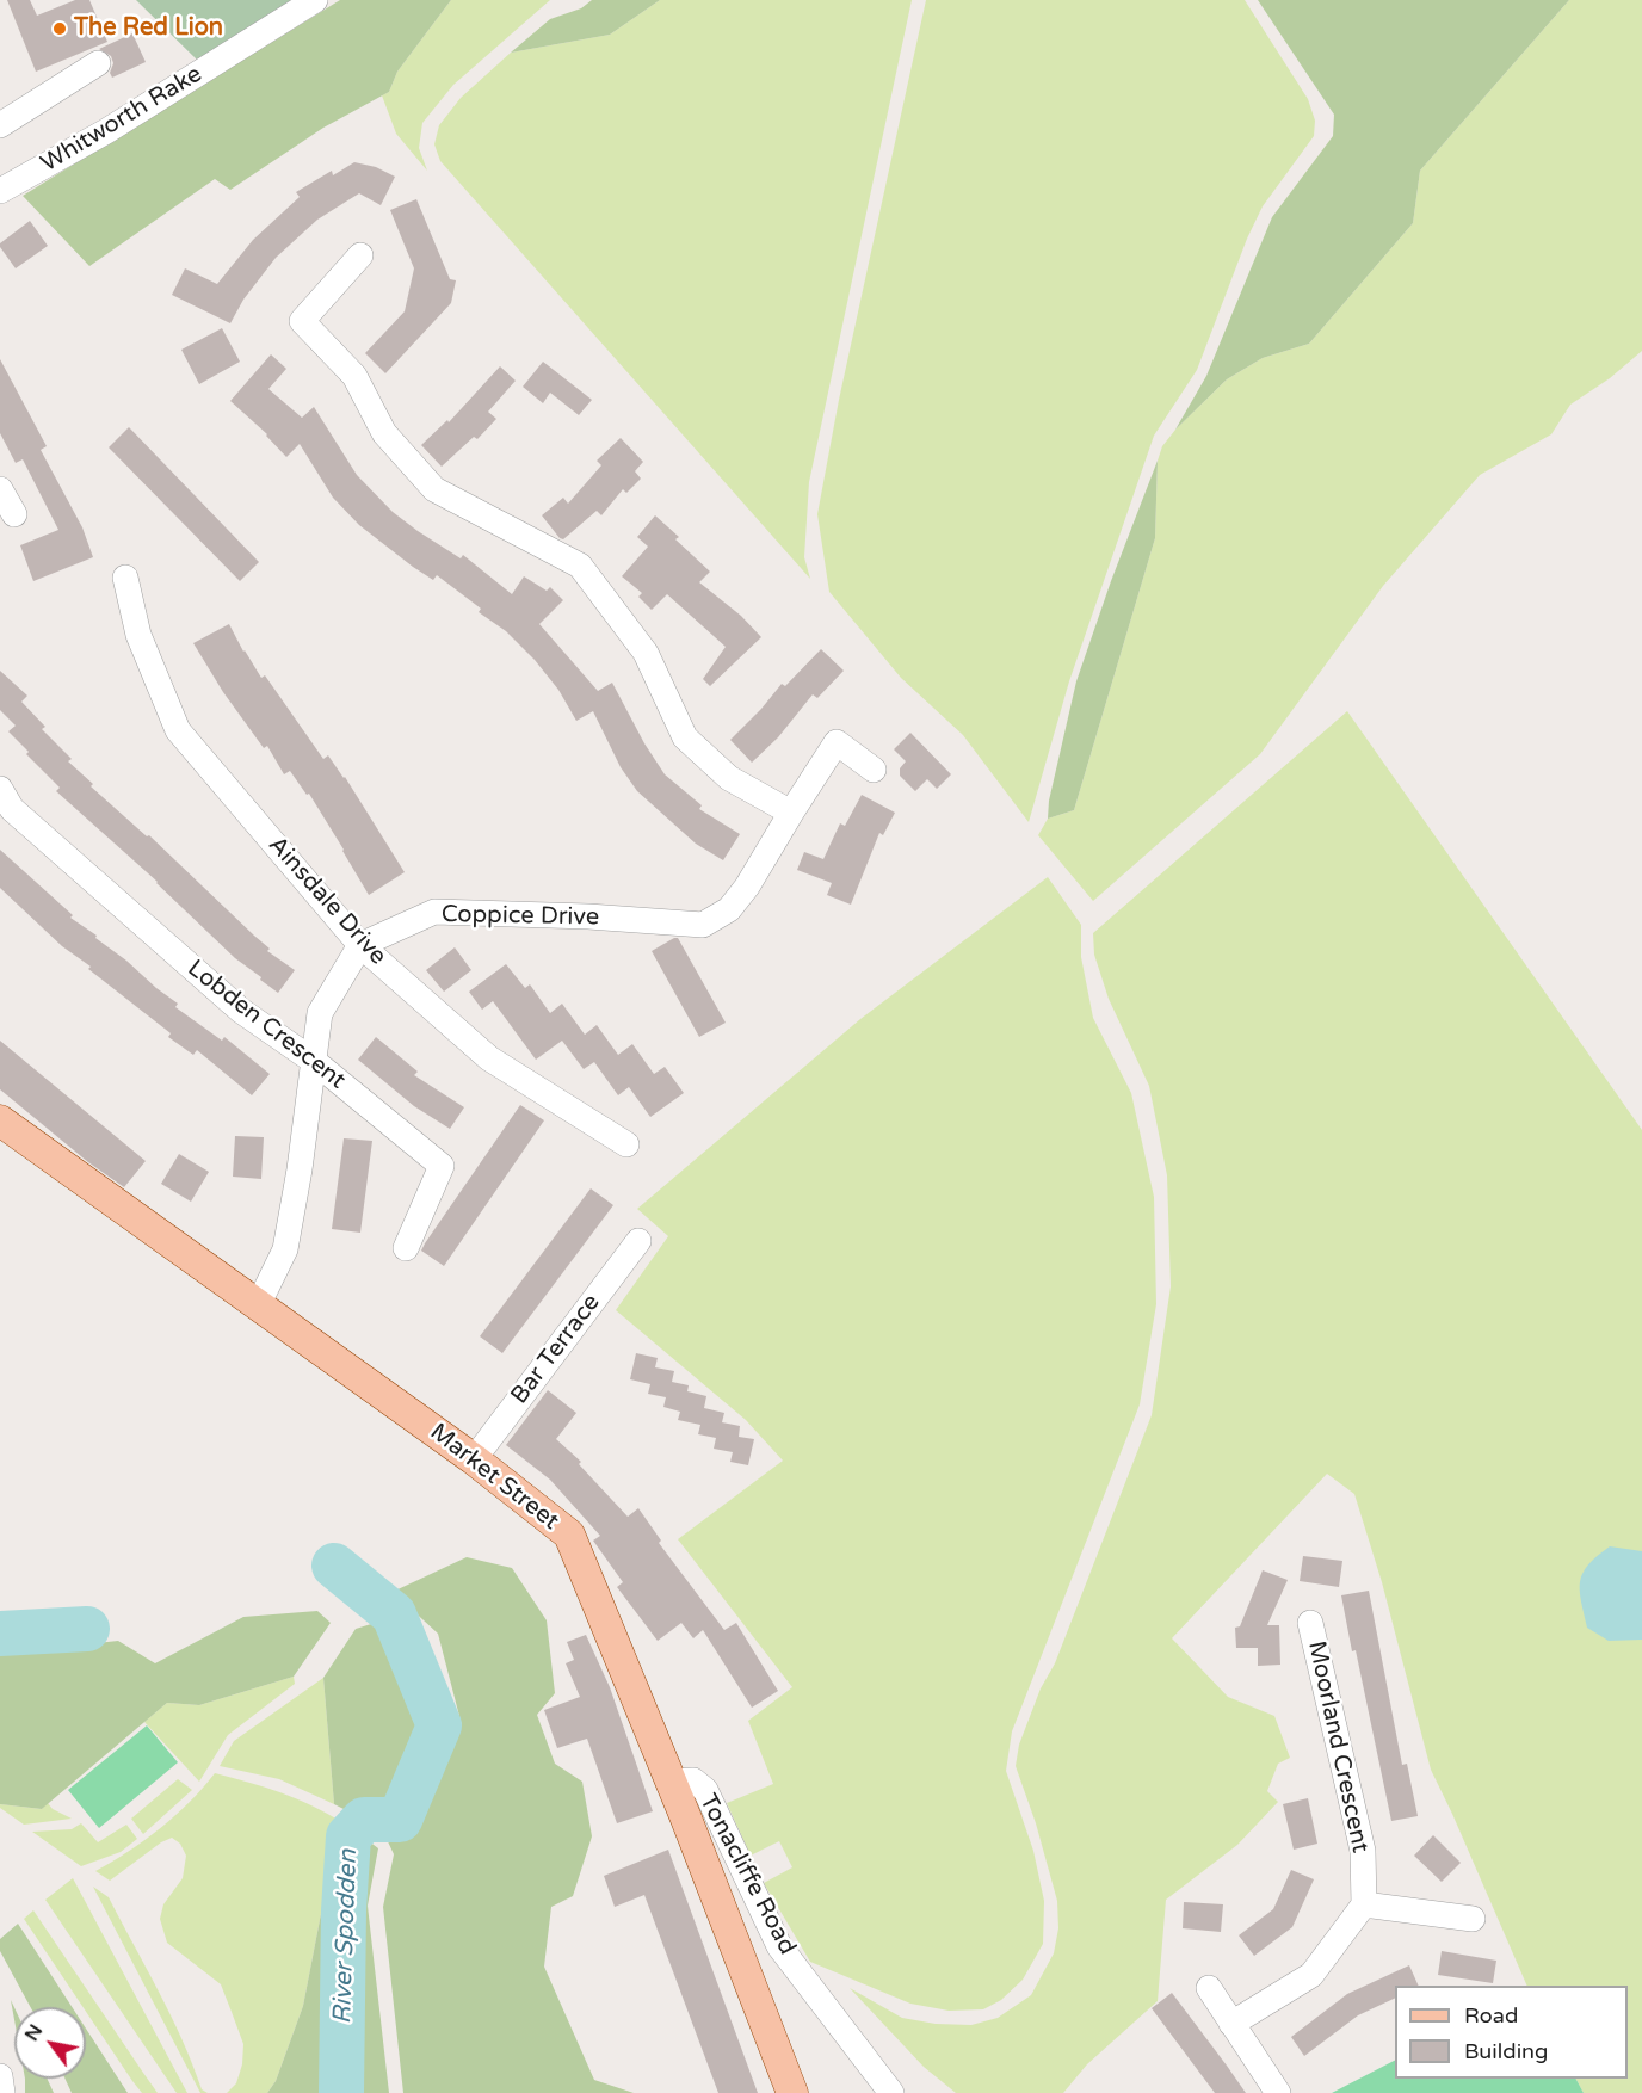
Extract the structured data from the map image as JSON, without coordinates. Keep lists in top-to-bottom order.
{
  "streets": {
    "main road": ["Market Street"],
    "street": [
      "Whitworth Rake",
      "Ainsdale Drive",
      "Coppice Drive",
      "Lobden Crescent",
      "Bar Terrace",
      "Moorland Crescent",
      "Tonacliffe Road"
    ]
  },
  "crossings": [
    ["Ainsdale Drive", "Coppice Drive"],
    ["Bar Terrace", "Market Street"],
    ["Market Street", "Tonacliffe Road"]
  ],
  "water": ["River Spodden"],
  "places": ["The Red Lion"],
  "legend": ["Road", "Building"],
  "north": "top left"
}
